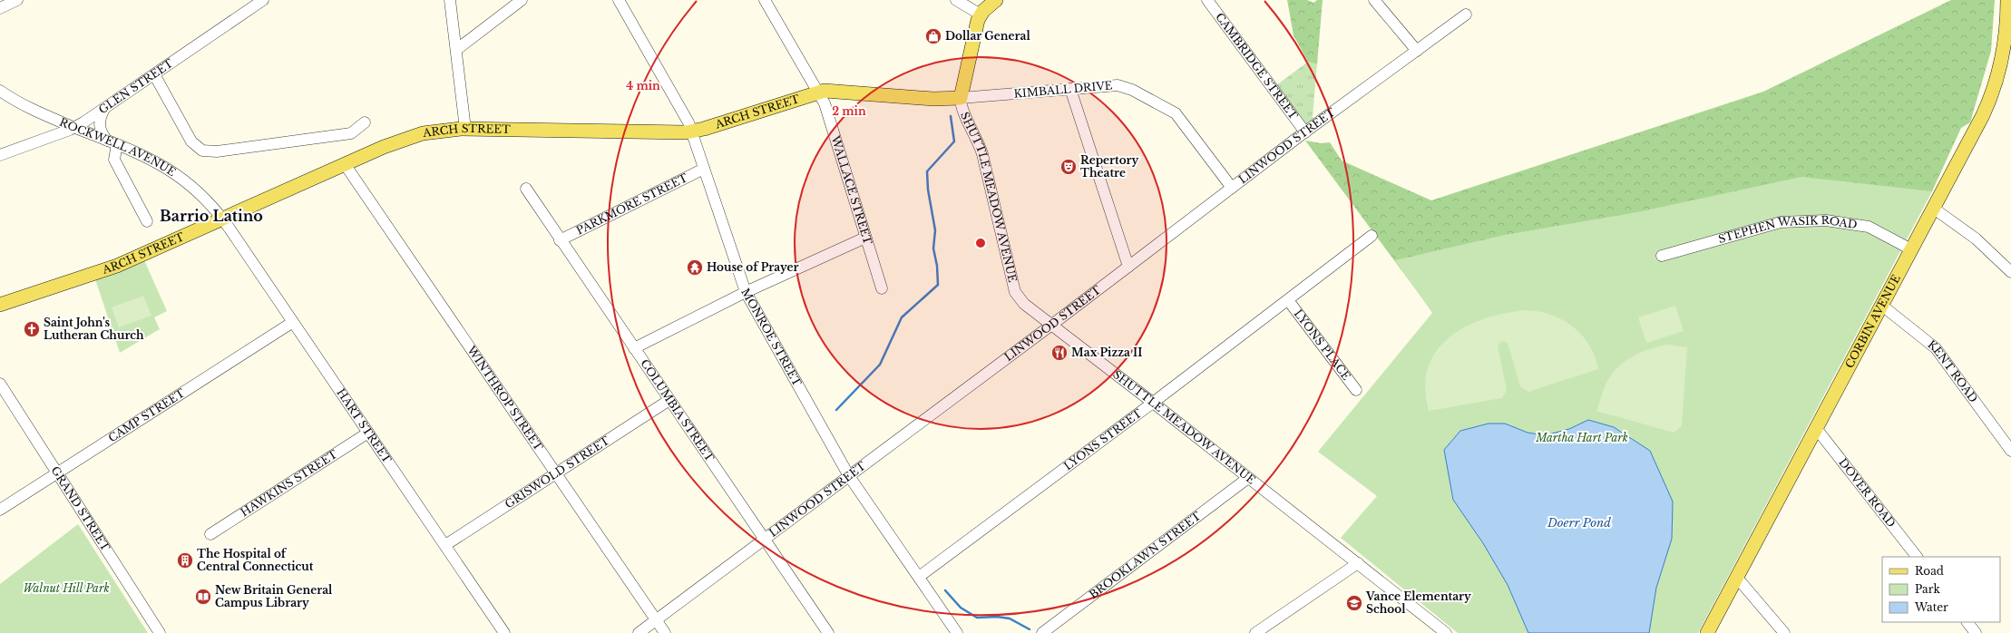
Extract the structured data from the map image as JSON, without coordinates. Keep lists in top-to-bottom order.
{
  "streets": {
    "main road": ["ARCH STREET", "CORBIN AVENUE"],
    "street": [
      "CAMBRIDGE STREET",
      "GLEN STREET",
      "KIMBALL DRIVE",
      "ROCKWELL AVENUE",
      "LINWOOD STREET",
      "WALLACE STREET",
      "SHUTTLE MEADOW AVENUE",
      "PARKMORE STREET",
      "STEPHEN WASIK ROAD",
      "MONROE STREET",
      "LYONS PLACE",
      "KENT ROAD",
      "WINTHROP STREET",
      "COLUMBIA STREET",
      "CAMP STREET",
      "HART STREET",
      "LYONS STREET",
      "GRISWOLD STREET",
      "HAWKINS STREET",
      "DOVER ROAD",
      "GRAND STREET",
      "BROOKLAWN STREET"
    ]
  },
  "crossings": [
    ["CAMBRIDGE STREET", "LINWOOD STREET"],
    ["GLEN STREET", "ROCKWELL AVENUE"],
    ["KIMBALL DRIVE", "ARCH STREET"],
    ["KIMBALL DRIVE", "LINWOOD STREET"],
    ["KIMBALL DRIVE", "SHUTTLE MEADOW AVENUE"],
    ["ARCH STREET", "ROCKWELL AVENUE"],
    ["ARCH STREET", "WALLACE STREET"],
    ["ARCH STREET", "SHUTTLE MEADOW AVENUE"],
    ["ARCH STREET", "MONROE STREET"],
    ["ARCH STREET", "WINTHROP STREET"],
    ["ARCH STREET", "HART STREET"],
    ["ROCKWELL AVENUE", "HART STREET"],
    ["LINWOOD STREET", "SHUTTLE MEADOW AVENUE"],
    ["LINWOOD STREET", "MONROE STREET"],
    ["LINWOOD STREET", "WINTHROP STREET"],
    ["LINWOOD STREET", "COLUMBIA STREET"],
    ["SHUTTLE MEADOW AVENUE", "LYONS STREET"],
    ["SHUTTLE MEADOW AVENUE", "BROOKLAWN STREET"],
    ["PARKMORE STREET", "MONROE STREET"],
    ["PARKMORE STREET", "COLUMBIA STREET"],
    ["STEPHEN WASIK ROAD", "CORBIN AVENUE"],
    ["CORBIN AVENUE", "KENT ROAD"],
    ["CORBIN AVENUE", "DOVER ROAD"],
    ["MONROE STREET", "LYONS STREET"],
    ["LYONS PLACE", "LYONS STREET"],
    ["WINTHROP STREET", "GRISWOLD STREET"],
    ["COLUMBIA STREET", "GRISWOLD STREET"],
    ["CAMP STREET", "HART STREET"],
    ["CAMP STREET", "GRAND STREET"],
    ["HART STREET", "GRISWOLD STREET"],
    ["HART STREET", "HAWKINS STREET"]
  ],
  "districts": ["Barrio Latino"],
  "water": ["Doerr Pond"],
  "parks": ["Martha Hart Park", "Walnut Hill Park"],
  "places": {
    "shop": ["Dollar General"],
    "theatre": ["Repertory Theatre"],
    "temple": ["House of Prayer"],
    "church": ["Saint John's Lutheran Church"],
    "restaurant": ["Max Pizza II"],
    "building": ["The Hospital of Central Connecticut"],
    "library": ["New Britain General Campus Library"],
    "school or university": ["Vance Elementary School"]
  },
  "legend": ["Road", "Park", "Water"],
  "rings": ["4 min", "2 min"]
}
